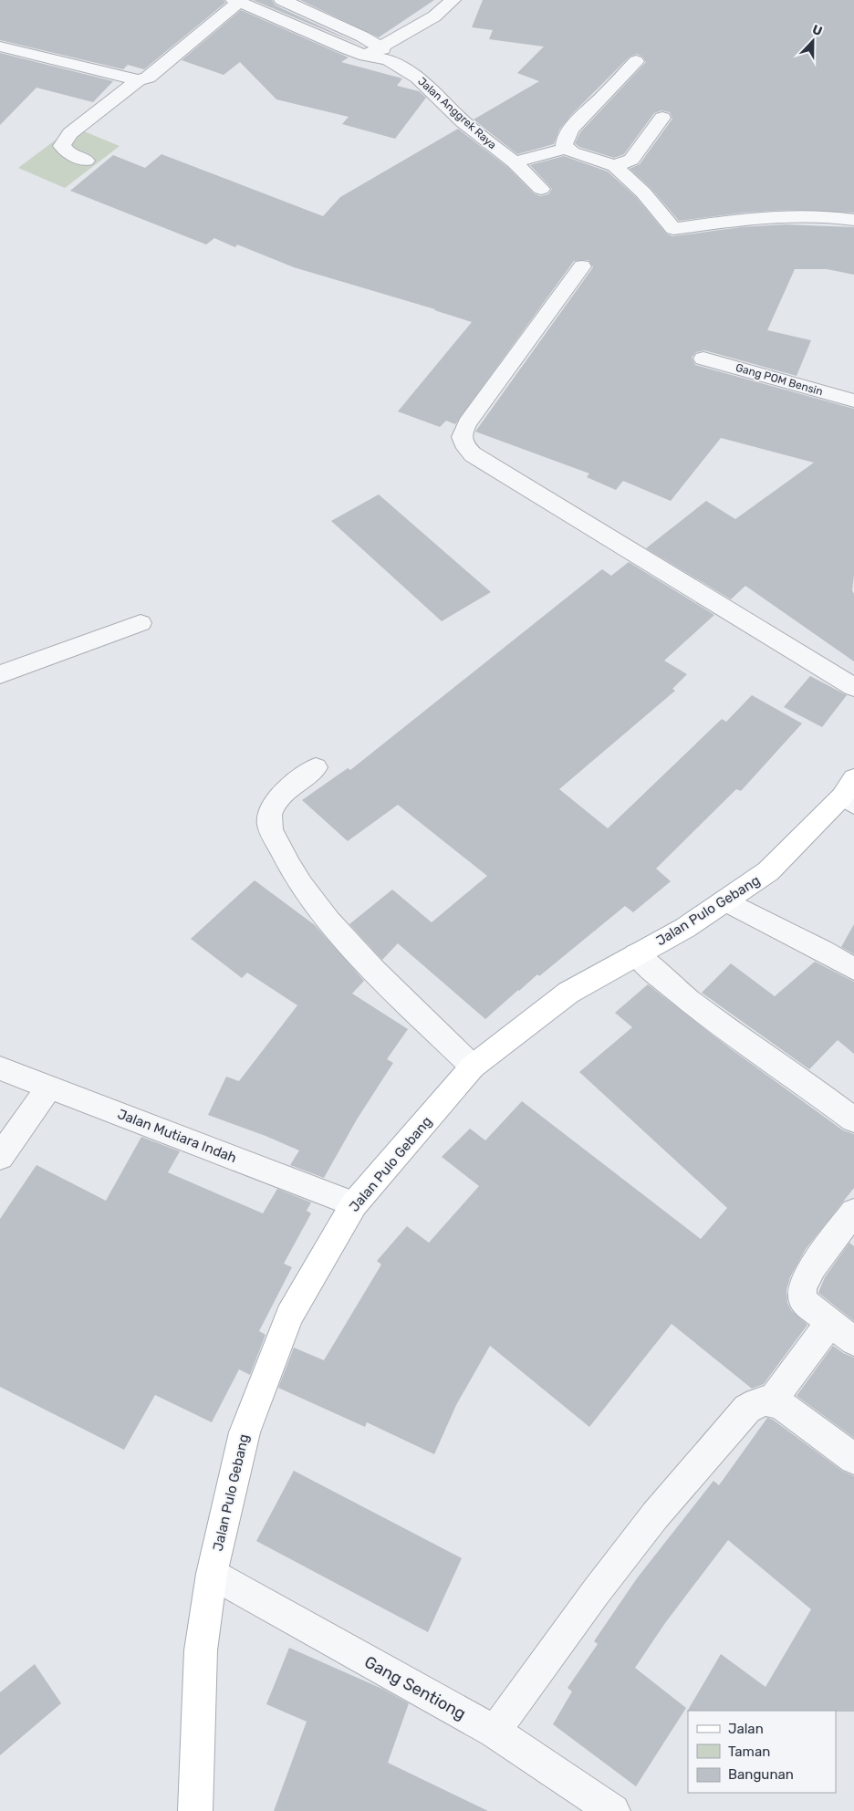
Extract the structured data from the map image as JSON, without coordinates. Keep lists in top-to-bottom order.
{
  "streets": {
    "main road": ["Jalan Pulo Gebang"],
    "street": [
      "Jalan Anggrek Raya",
      "Gang POM Bensin",
      "Jalan Mutiara Indah",
      "Gang Sentiong"
    ]
  },
  "crossings": [
    ["Jalan Pulo Gebang", "Jalan Mutiara Indah"],
    ["Jalan Pulo Gebang", "Gang Sentiong"]
  ],
  "legend": ["Jalan", "Taman", "Bangunan"],
  "north": "top"
}
